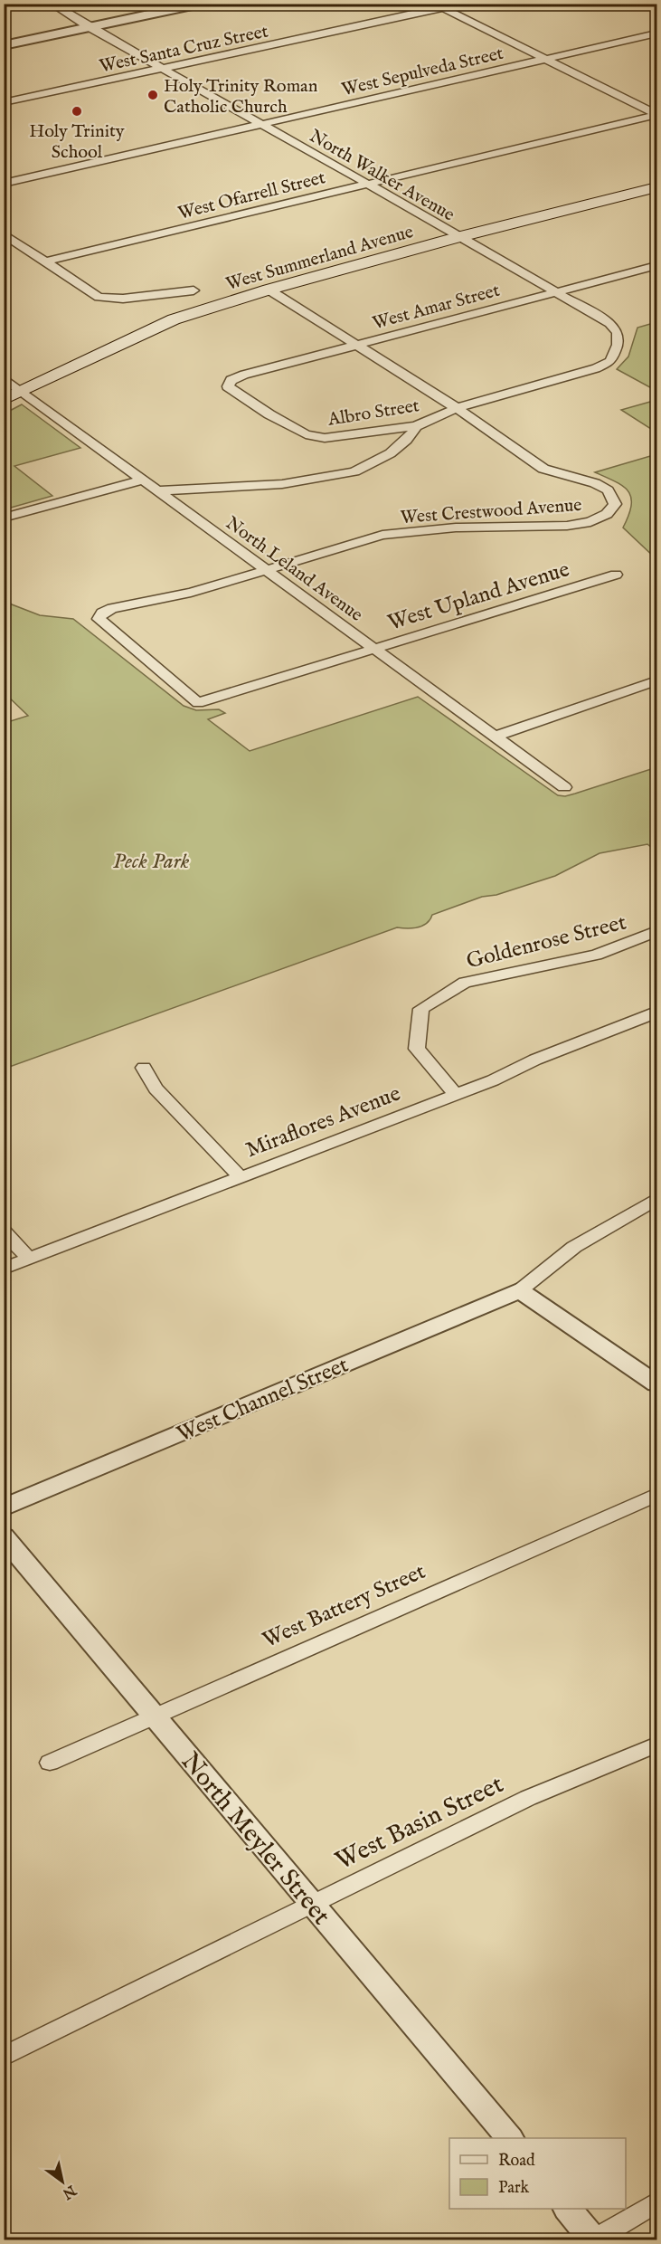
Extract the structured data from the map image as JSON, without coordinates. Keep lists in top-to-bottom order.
{
  "streets": {
    "main road": ["West Summerland Avenue"],
    "street": [
      "West Santa Cruz Street",
      "West Sepulveda Street",
      "North Walker Avenue",
      "West Ofarrell Street",
      "West Amar Street",
      "Albro Street",
      "West Crestwood Avenue",
      "North Leland Avenue",
      "West Upland Avenue",
      "Goldenrose Street",
      "Miraflores Avenue",
      "West Channel Street",
      "West Battery Street",
      "West Basin Street",
      "North Meyler Street"
    ]
  },
  "crossings": [
    ["West Santa Cruz Street", "North Walker Avenue"],
    ["West Sepulveda Street", "North Walker Avenue"],
    ["North Walker Avenue", "West Ofarrell Street"],
    ["North Walker Avenue", "West Summerland Avenue"],
    ["North Walker Avenue", "West Amar Street"],
    ["North Walker Avenue", "Albro Street"],
    ["West Summerland Avenue", "North Leland Avenue"],
    ["West Amar Street", "Albro Street"],
    ["Albro Street", "West Crestwood Avenue"],
    ["West Crestwood Avenue", "North Leland Avenue"],
    ["West Crestwood Avenue", "West Upland Avenue"],
    ["North Leland Avenue", "West Upland Avenue"],
    ["Goldenrose Street", "Miraflores Avenue"],
    ["West Battery Street", "North Meyler Street"],
    ["West Basin Street", "North Meyler Street"]
  ],
  "parks": ["Peck Park"],
  "places": ["Holy Trinity Roman Catholic Church", "Holy Trinity School"],
  "legend": ["Road", "Park"],
  "north": "bottom right"
}
